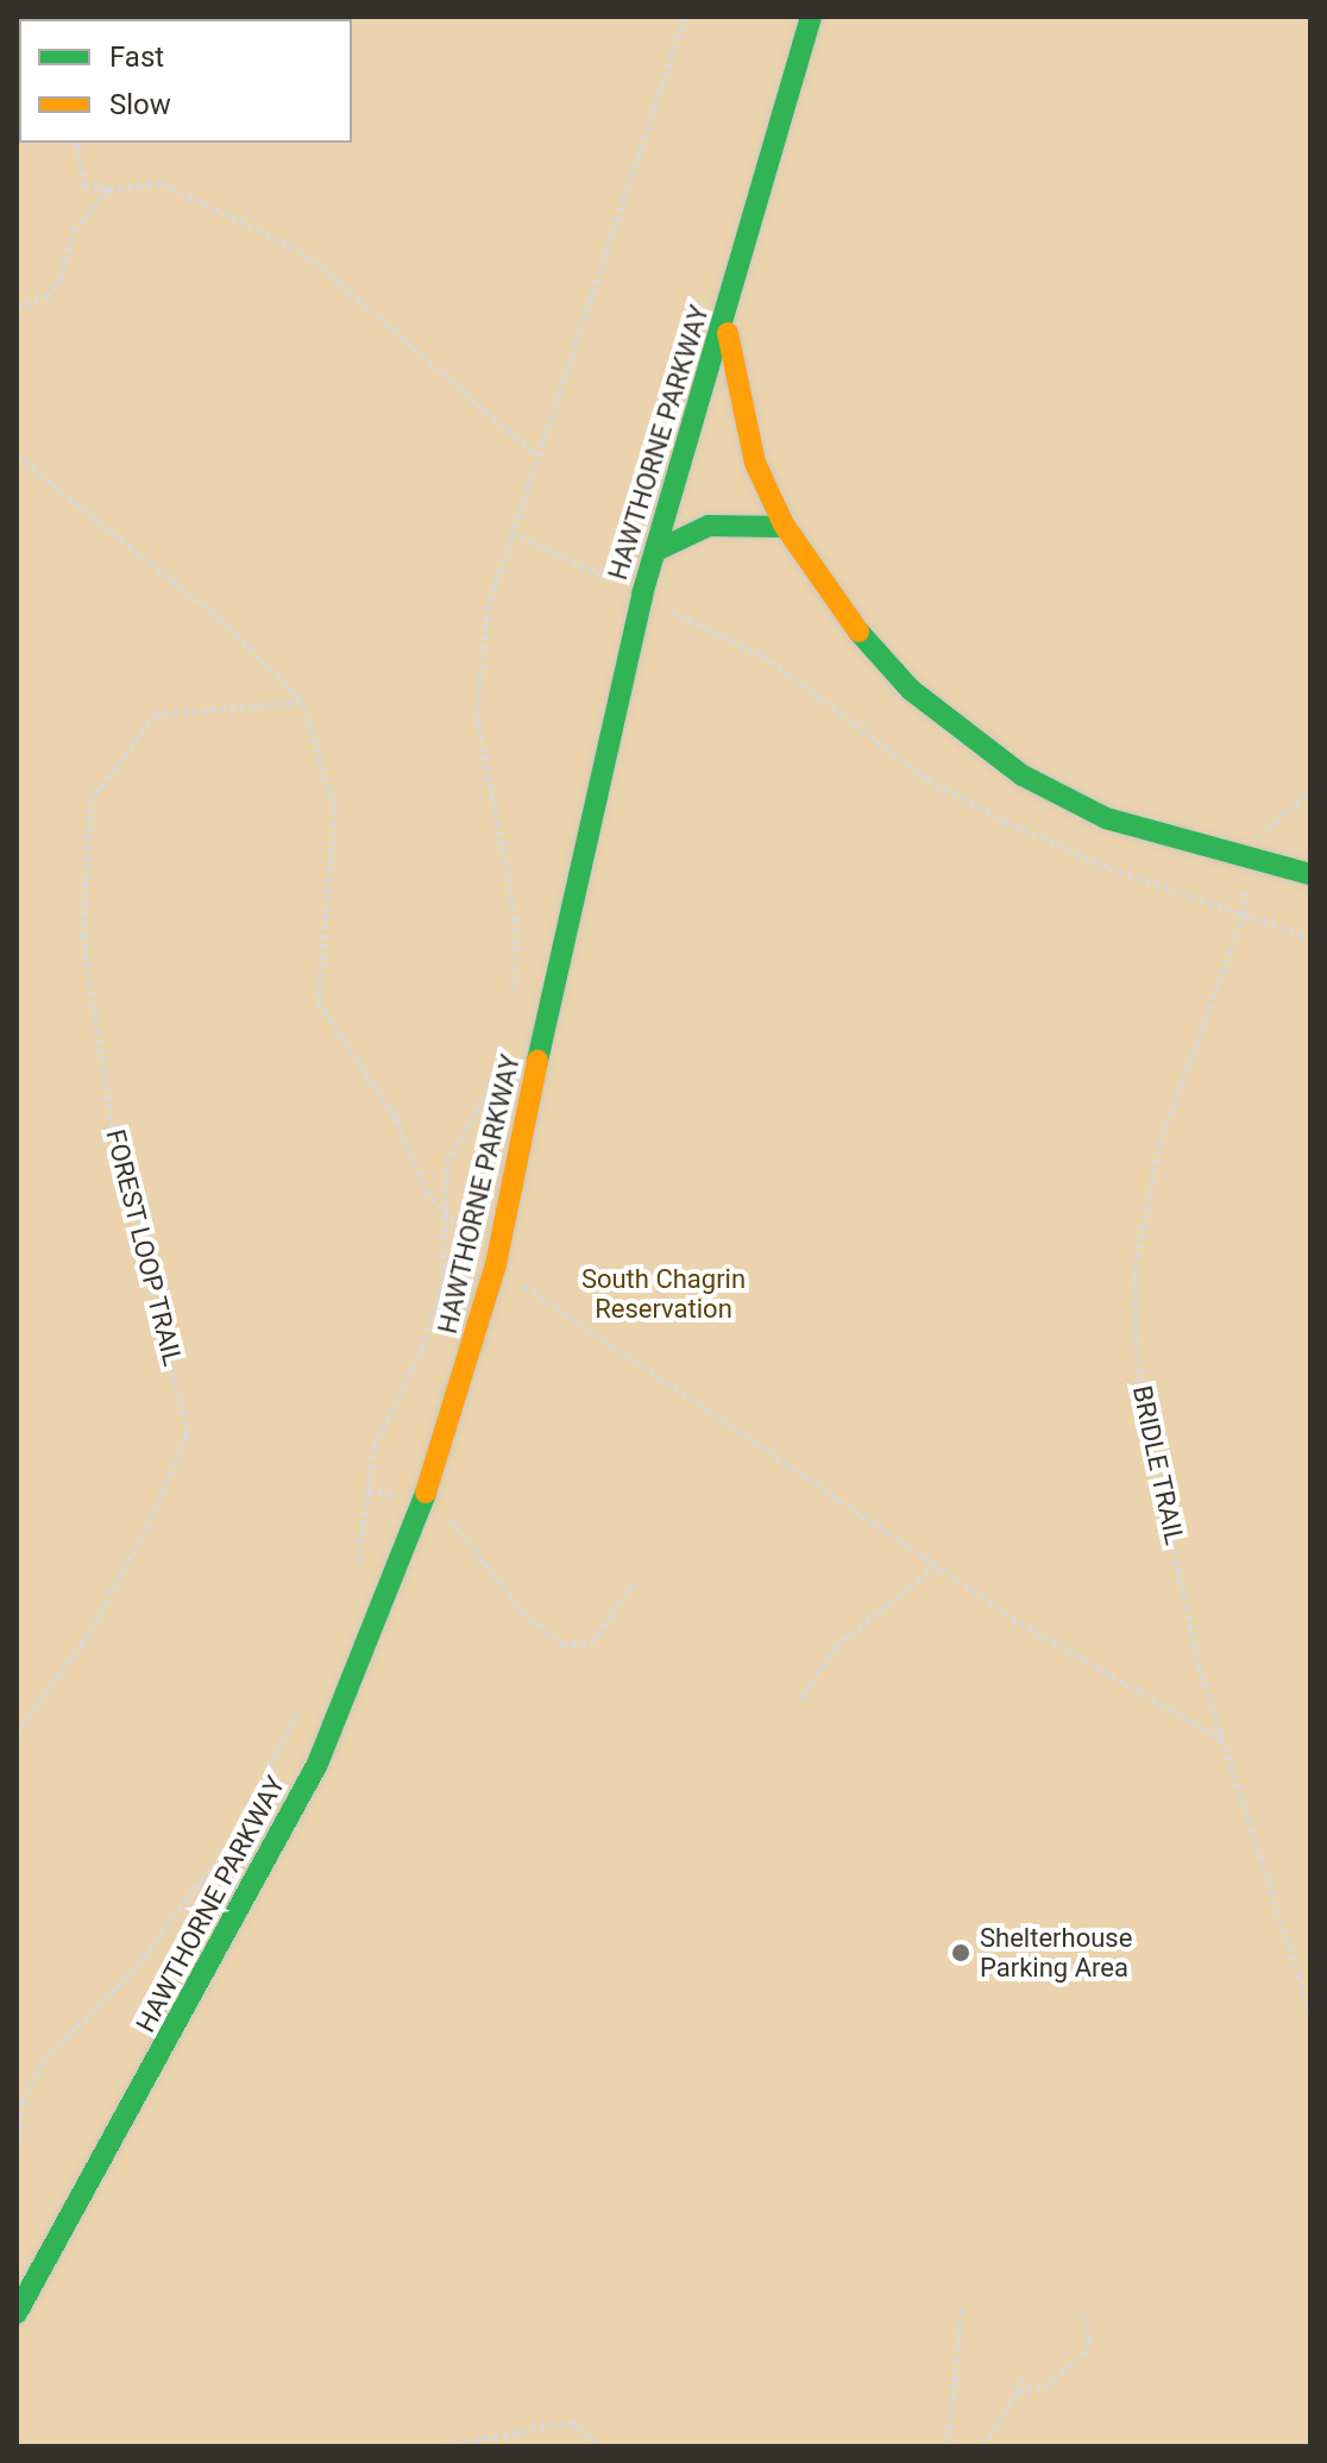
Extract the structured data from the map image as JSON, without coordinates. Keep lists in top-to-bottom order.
{
  "streets": {
    "street": ["HAWTHORNE PARKWAY"],
    "path": ["FOREST LOOP TRAIL", "BRIDLE TRAIL"]
  },
  "parks": ["South Chagrin Reservation"],
  "places": ["Shelterhouse Parking Area"],
  "legend": ["Fast", "Slow"]
}
